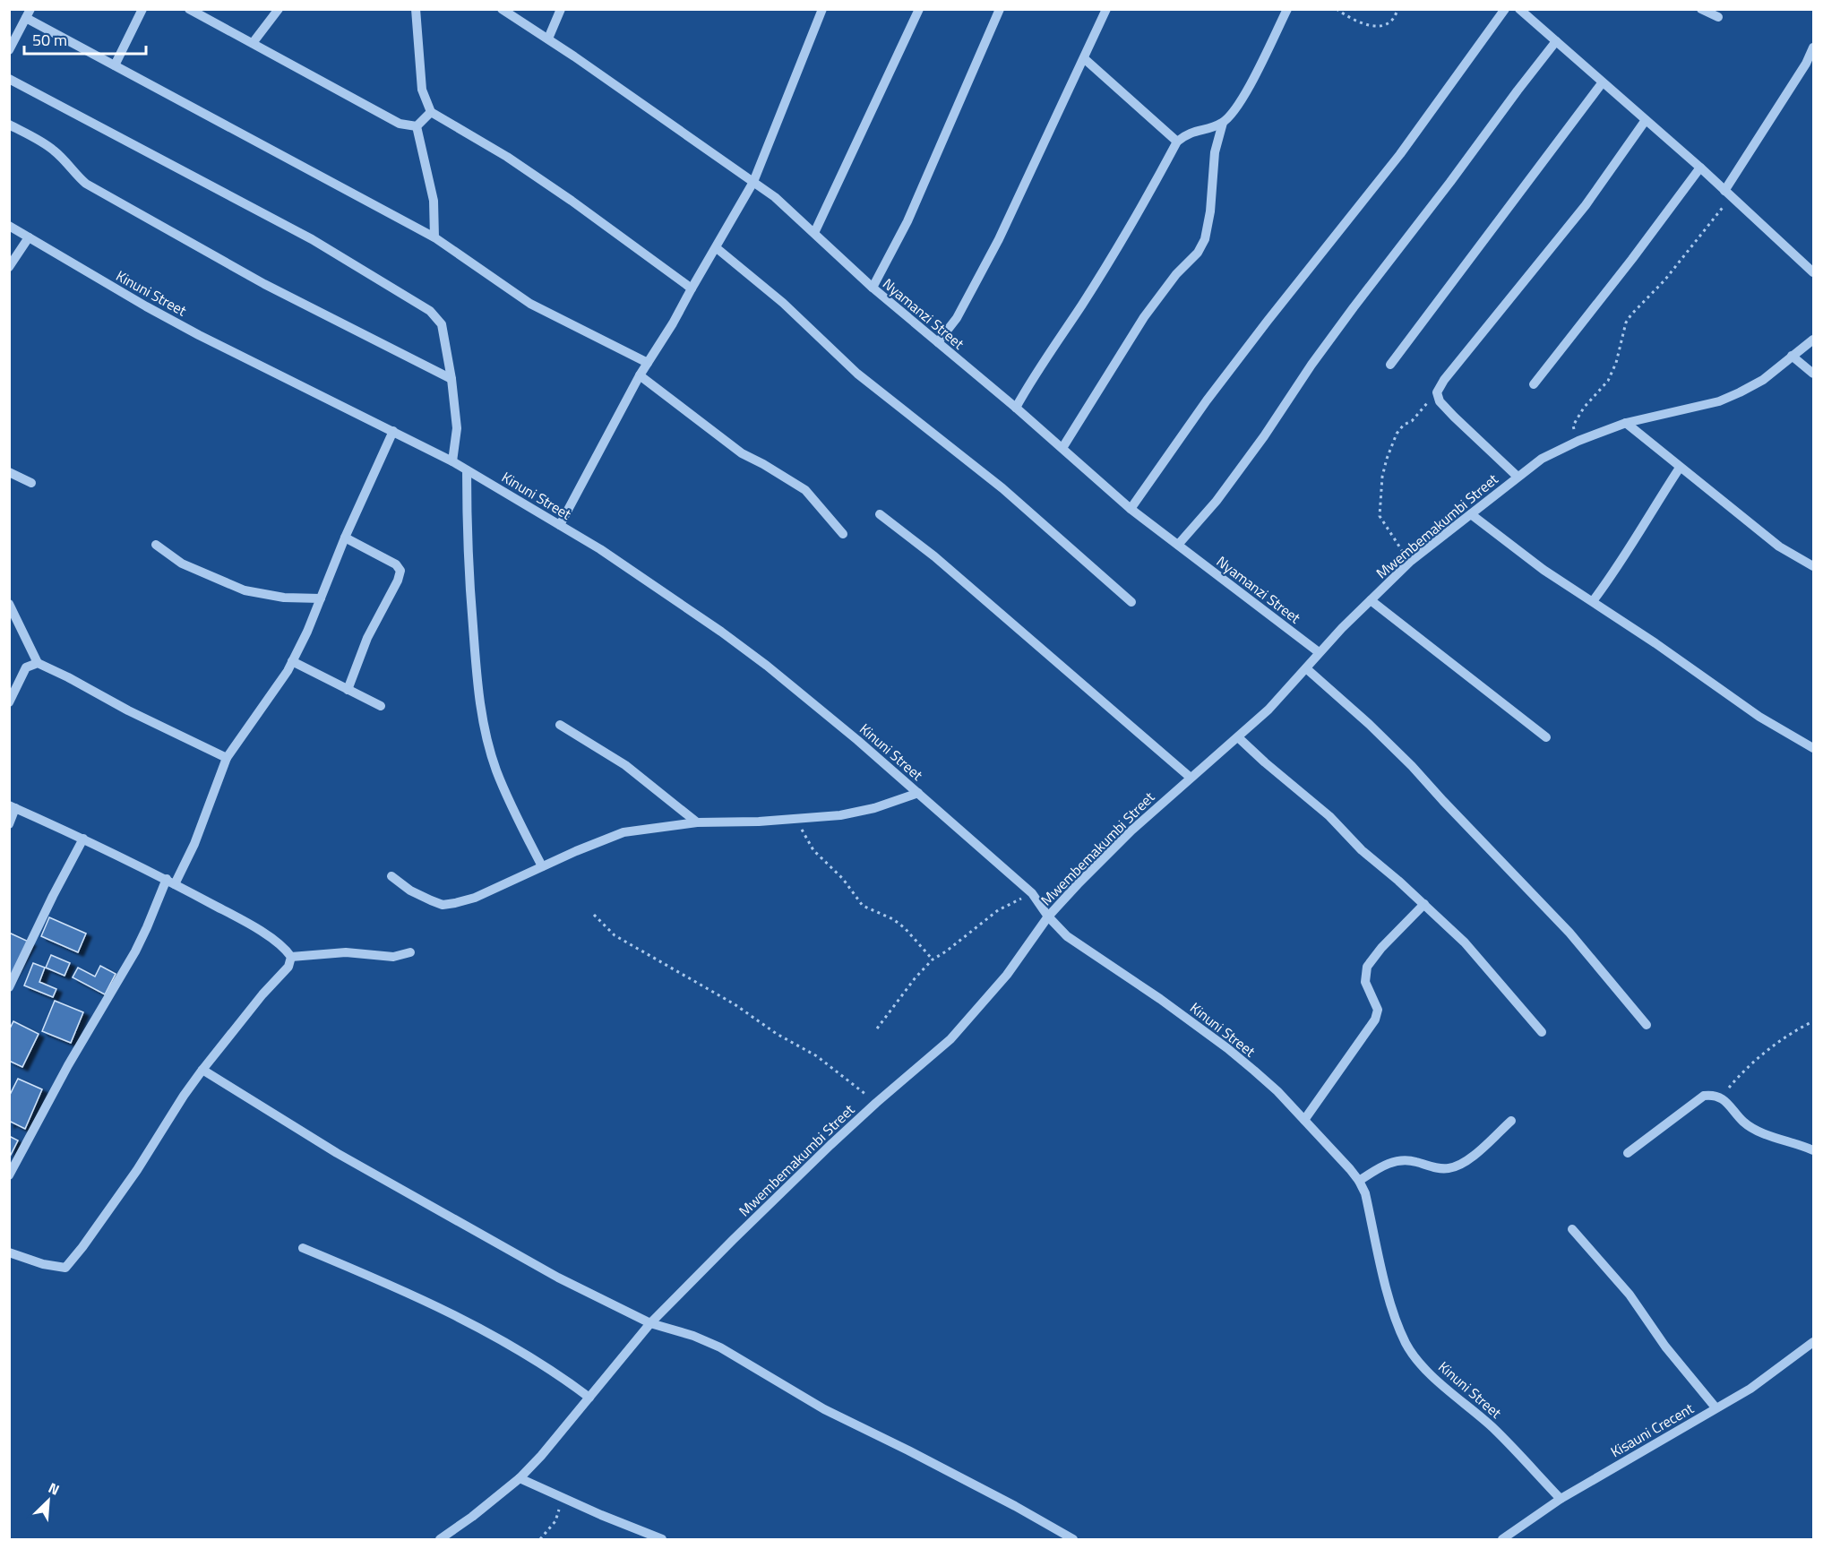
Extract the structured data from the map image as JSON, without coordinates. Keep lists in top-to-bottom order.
{
  "streets": {
    "street": [
      "Kinuni Street",
      "Nyamanzi Street",
      "Mwembemakumbi Street",
      "Kisauni Crecent"
    ]
  },
  "crossings": [
    ["Kinuni Street", "Mwembemakumbi Street"],
    ["Kinuni Street", "Kisauni Crecent"],
    ["Nyamanzi Street", "Mwembemakumbi Street"]
  ],
  "scale_bar": "50 m",
  "north": "top right"
}
